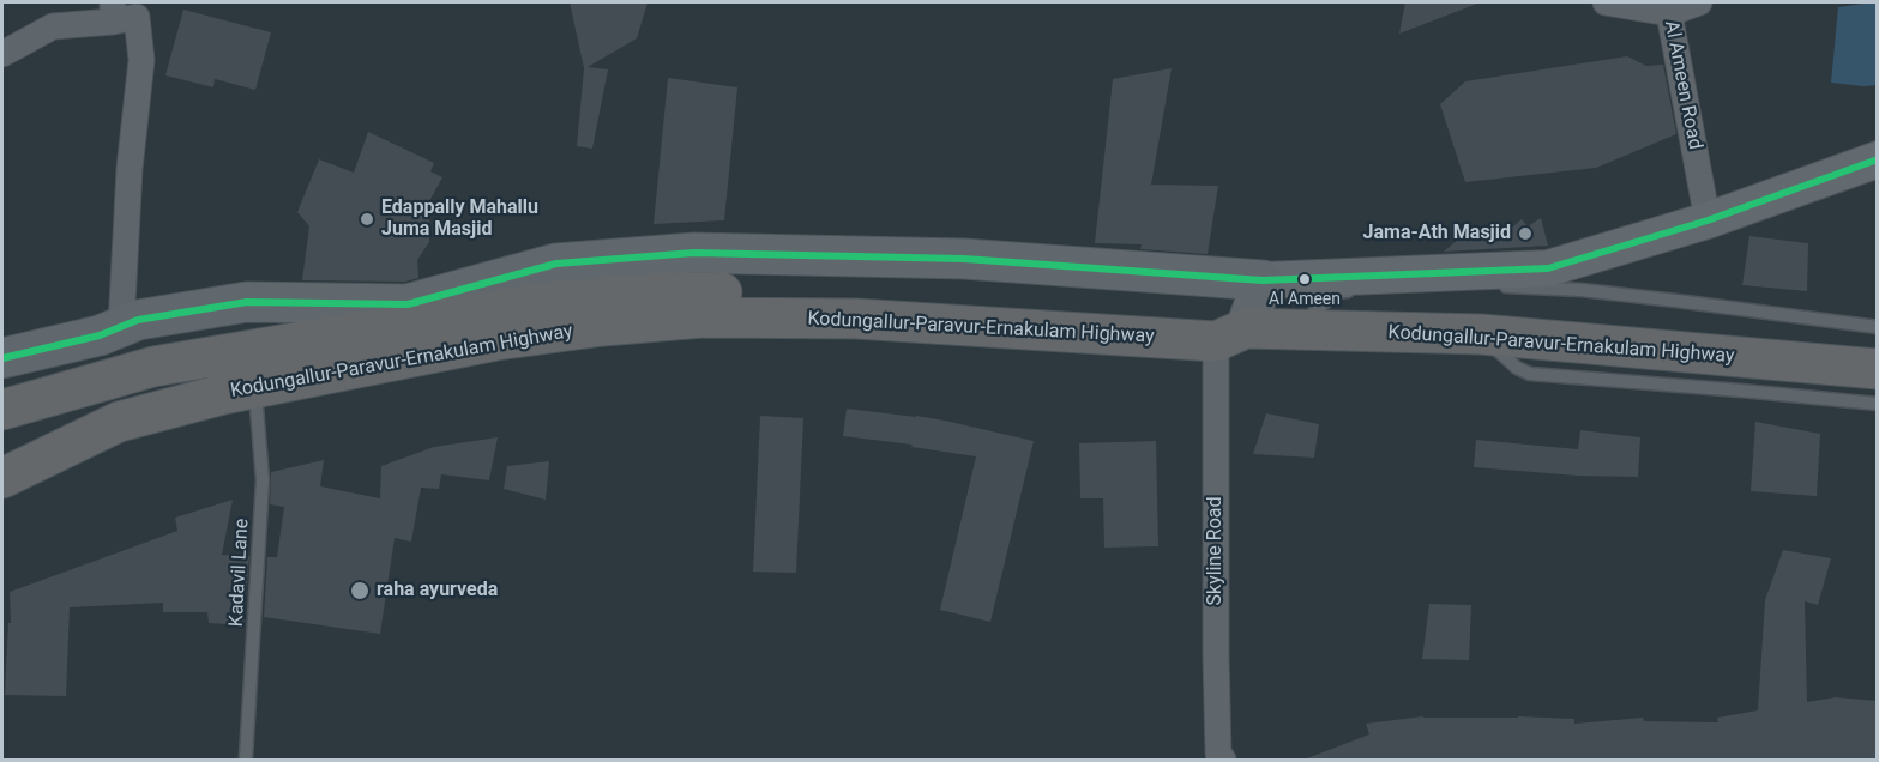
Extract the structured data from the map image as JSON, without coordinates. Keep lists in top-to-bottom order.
{
  "streets": {
    "highway": ["Kodungallur-Paravur-Ernakulam Highway"],
    "street": ["Al Ameen Road", "Skyline Road"],
    "lane": ["Kadavil Lane"]
  },
  "crossings": [
    ["Kodungallur-Paravur-Ernakulam Highway", "Skyline Road"],
    ["Kodungallur-Paravur-Ernakulam Highway", "Kadavil Lane"]
  ],
  "places": [
    "Edappally Mahallu Juma Masjid",
    "Jama-Ath Masjid",
    "Al Ameen",
    "raha ayurveda"
  ]
}
